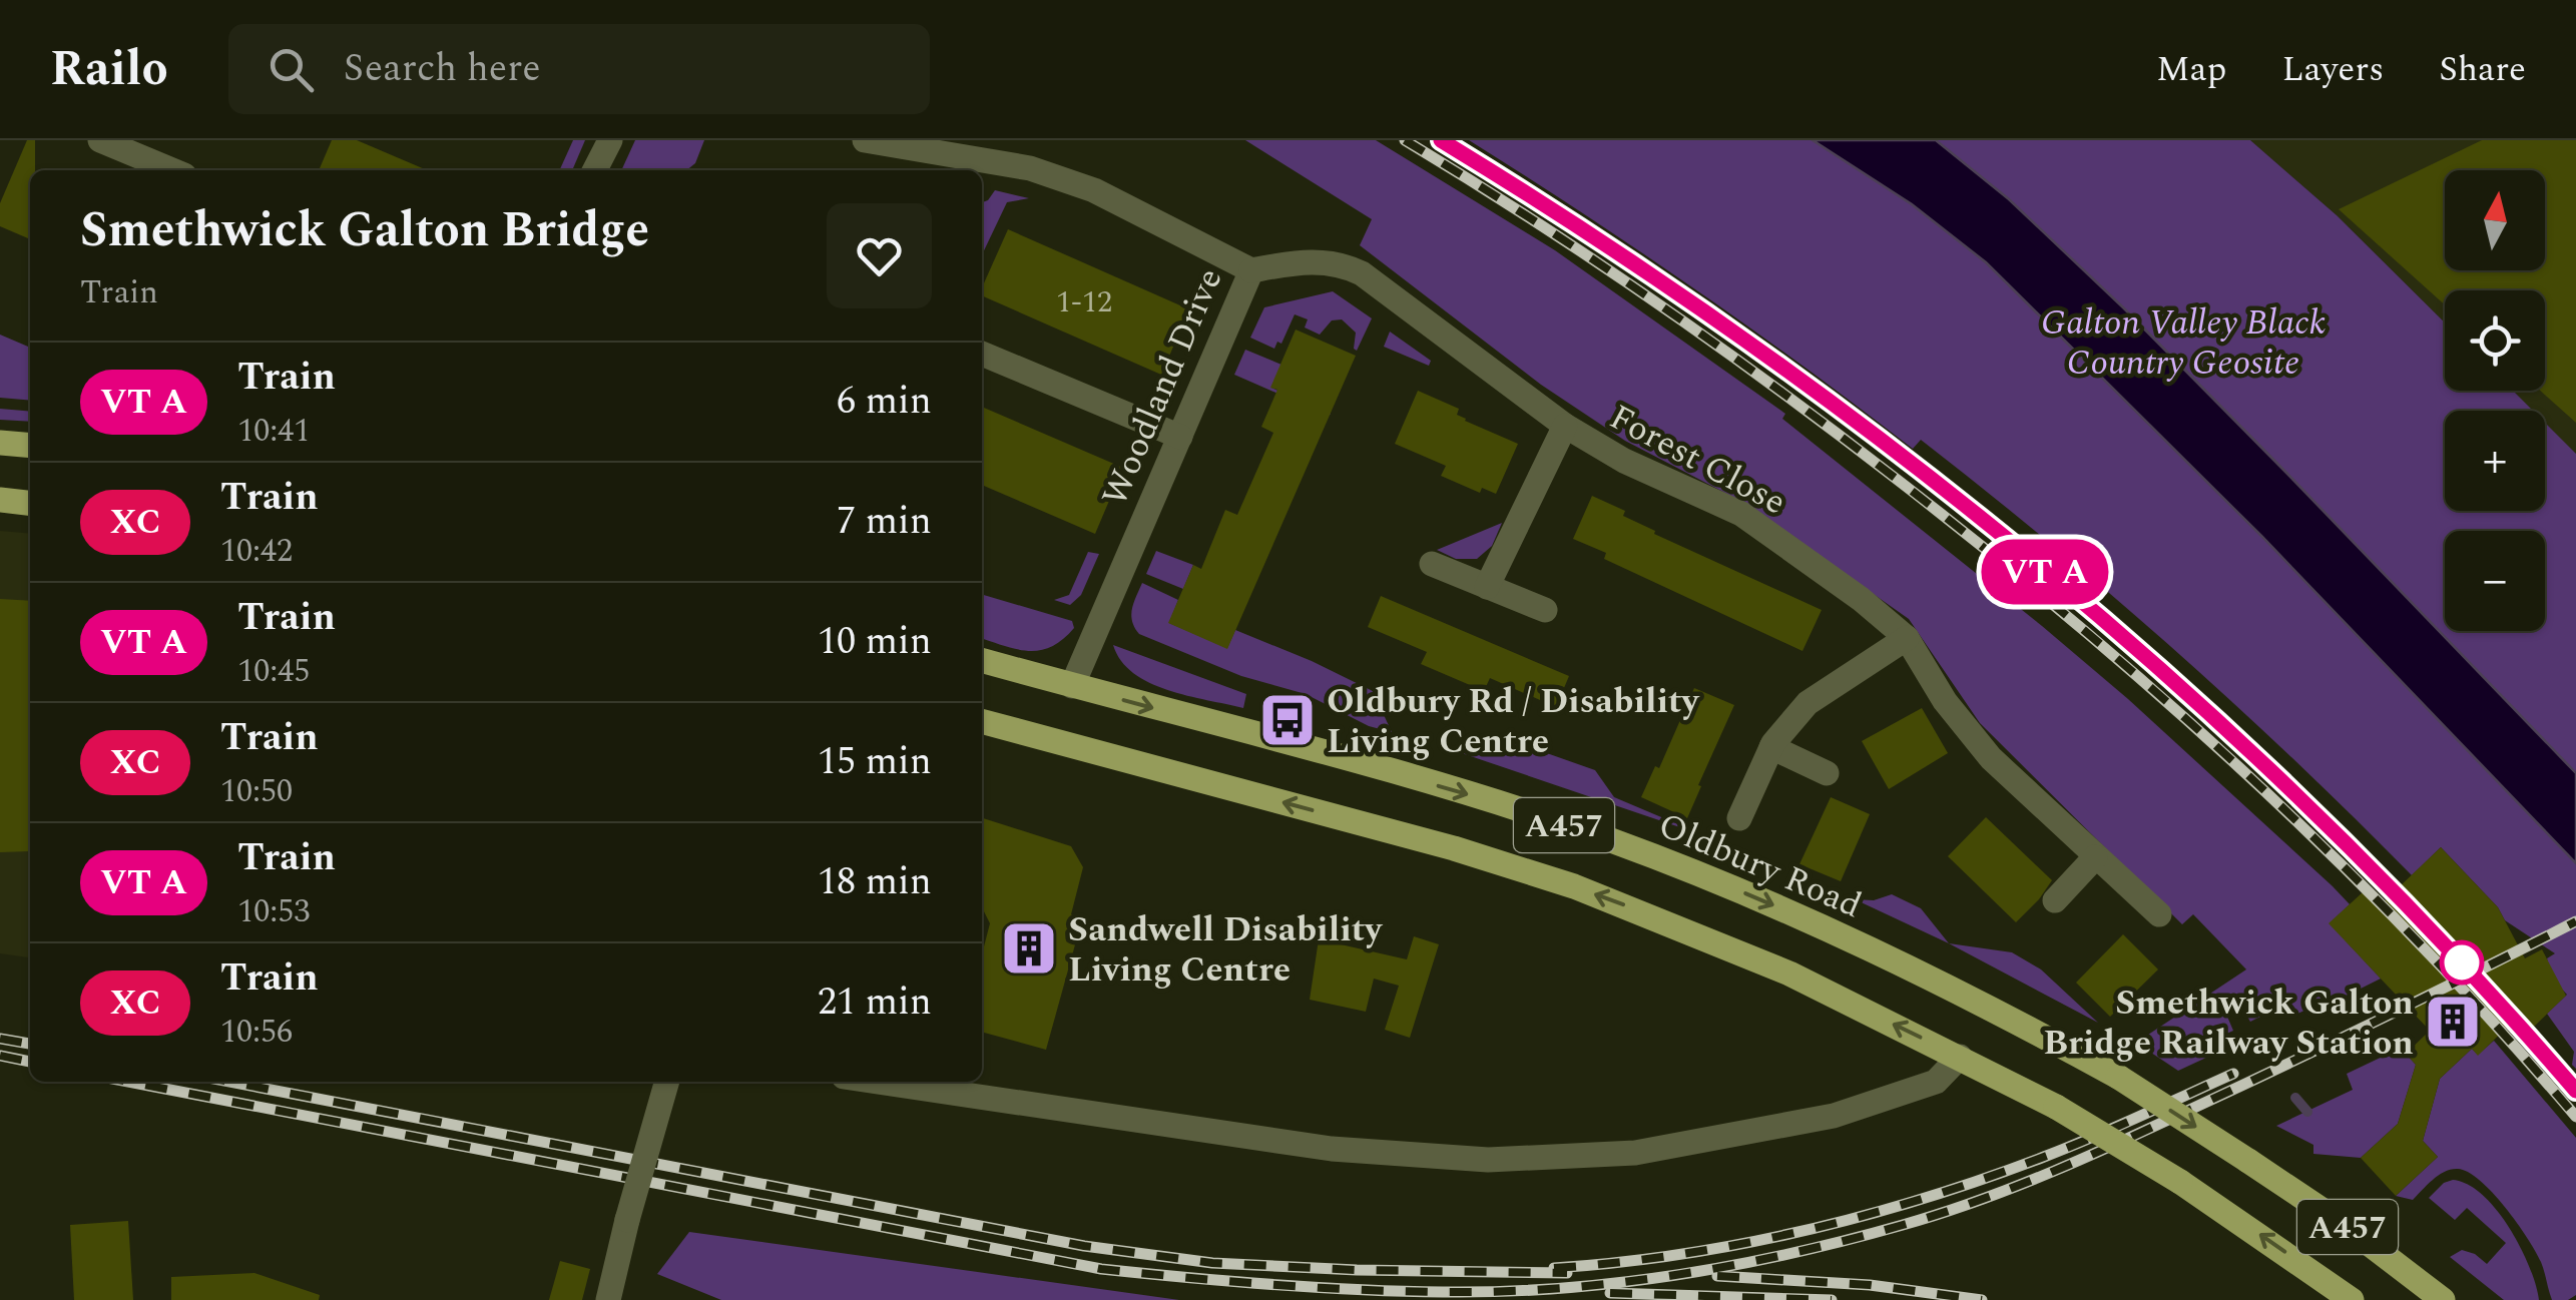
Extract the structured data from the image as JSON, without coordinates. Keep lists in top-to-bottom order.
{
  "streets": {
    "main road": ["A457", "Oldbury Road"],
    "street": ["Woodland Drive", "Forest Close"]
  },
  "crossings": [
    ["Woodland Drive", "Forest Close"],
    ["Woodland Drive", "Oldbury Road"]
  ],
  "parks": ["Galton Valley Black Country Geosite"],
  "places": {
    "bus stop": ["Oldbury Rd / Disability Living Centre"],
    "building": ["Sandwell Disability Living Centre", "Smethwick Galton Bridge Railway Station"]
  },
  "house_numbers": ["1-12"],
  "north": "top",
  "page": {
    "header": "Railo",
    "search": "Search here",
    "nav": ["Map", "Layers", "Share"],
    "on_map": "VT A",
    "map_buttons": ["+", "−"],
    "heading": ["Smethwick Galton Bridge", "Train"],
    "list": [
      {
        "mark": "VT A",
        "name": "Train",
        "note": "10:41",
        "value": "6 min"
      },
      {
        "mark": "XC",
        "name": "Train",
        "note": "10:42",
        "value": "7 min"
      },
      {
        "mark": "VT A",
        "name": "Train",
        "note": "10:45",
        "value": "10 min"
      },
      {
        "mark": "XC",
        "name": "Train",
        "note": "10:50",
        "value": "15 min"
      },
      {
        "mark": "VT A",
        "name": "Train",
        "note": "10:53",
        "value": "18 min"
      },
      {
        "mark": "XC",
        "name": "Train",
        "note": "10:56",
        "value": "21 min"
      }
    ]
  }
}
